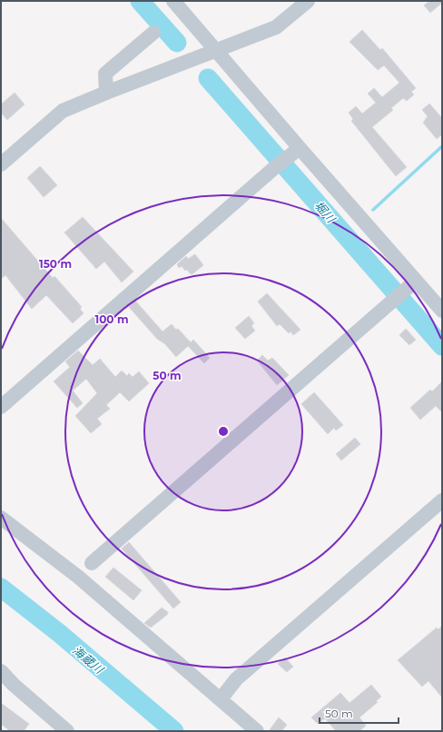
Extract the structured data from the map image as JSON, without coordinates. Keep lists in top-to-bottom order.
{
  "water": ["堀川", "海蔵川"],
  "scale_bar": "50 m",
  "rings": ["150 m", "100 m", "50 m"]
}
